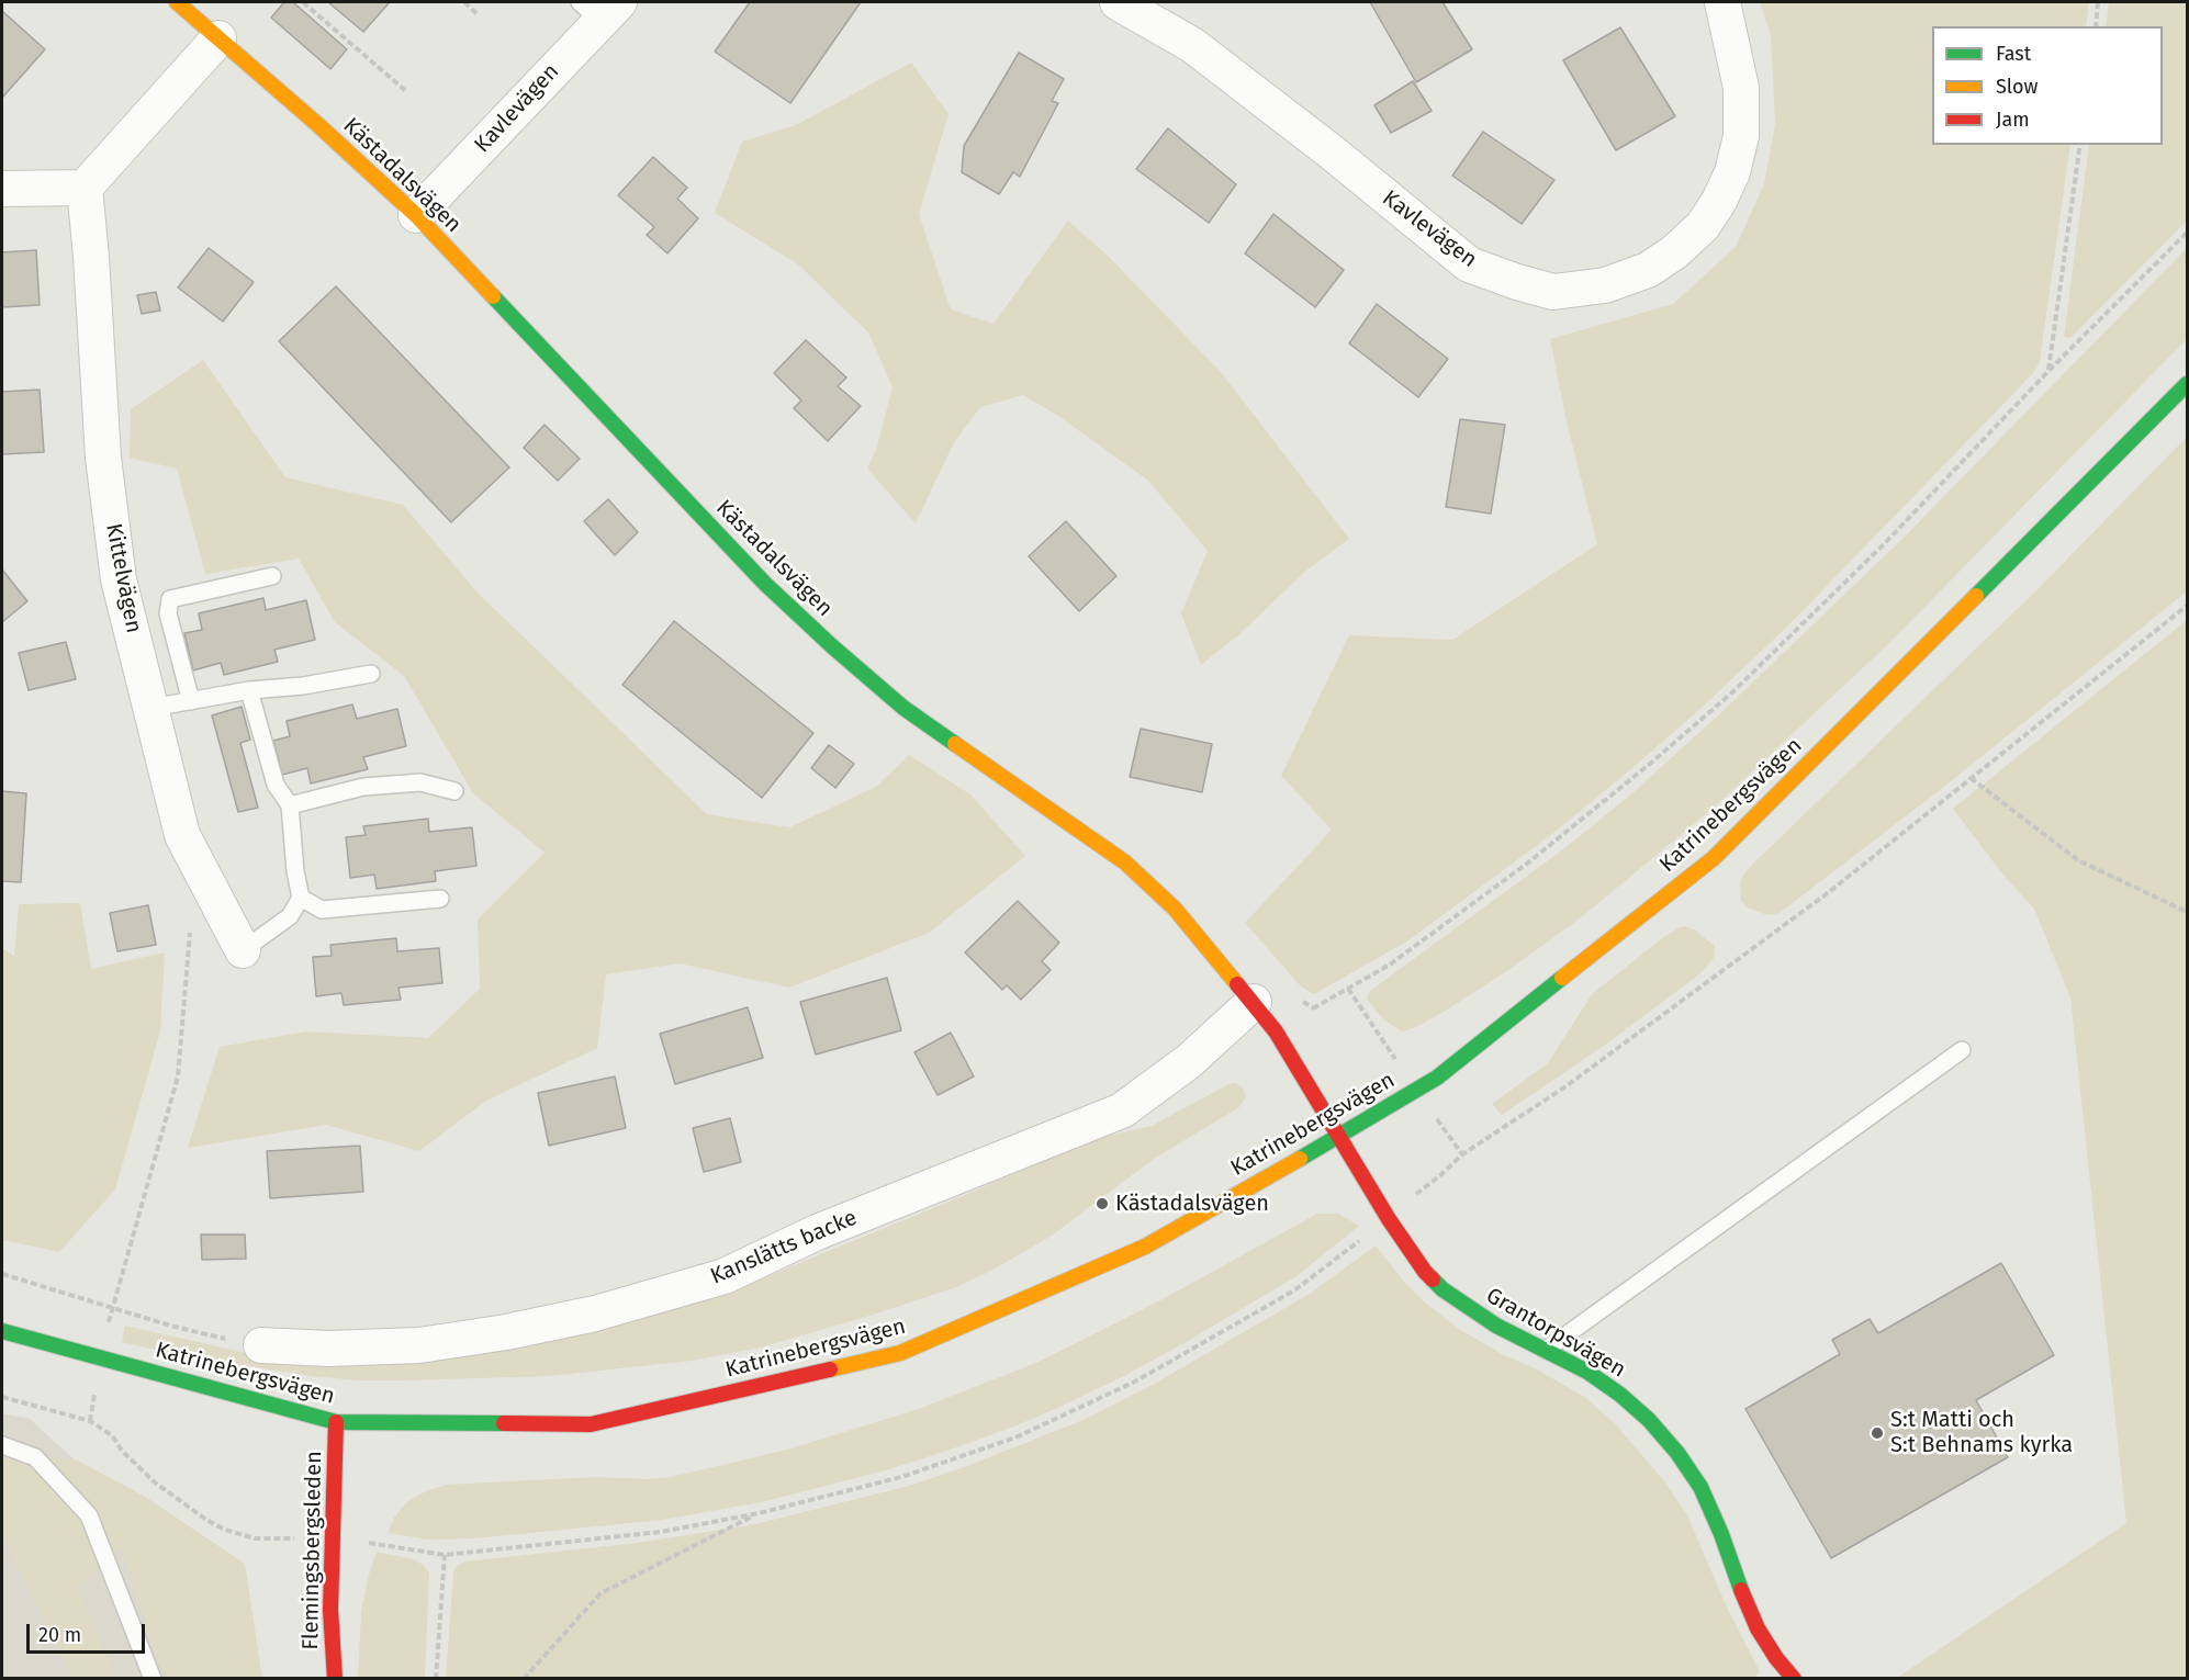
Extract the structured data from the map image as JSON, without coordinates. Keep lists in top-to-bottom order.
{
  "streets": {
    "street": [
      "Kavlevägen",
      "Kästadalsvägen",
      "Kittelvägen",
      "Katrinebergsvägen",
      "Kanslätts backe",
      "Grantorpsvägen",
      "Flemingsbergsleden"
    ]
  },
  "crossings": [
    ["Kavlevägen", "Kästadalsvägen"],
    ["Kästadalsvägen", "Katrinebergsvägen"],
    ["Kästadalsvägen", "Kanslätts backe"],
    ["Kästadalsvägen", "Grantorpsvägen"],
    ["Katrinebergsvägen", "Grantorpsvägen"],
    ["Katrinebergsvägen", "Flemingsbergsleden"]
  ],
  "places": ["Kästadalsvägen", "S:t Matti och S:t Behnams kyrka"],
  "legend": ["Fast", "Slow", "Jam"],
  "scale_bar": "20 m"
}
